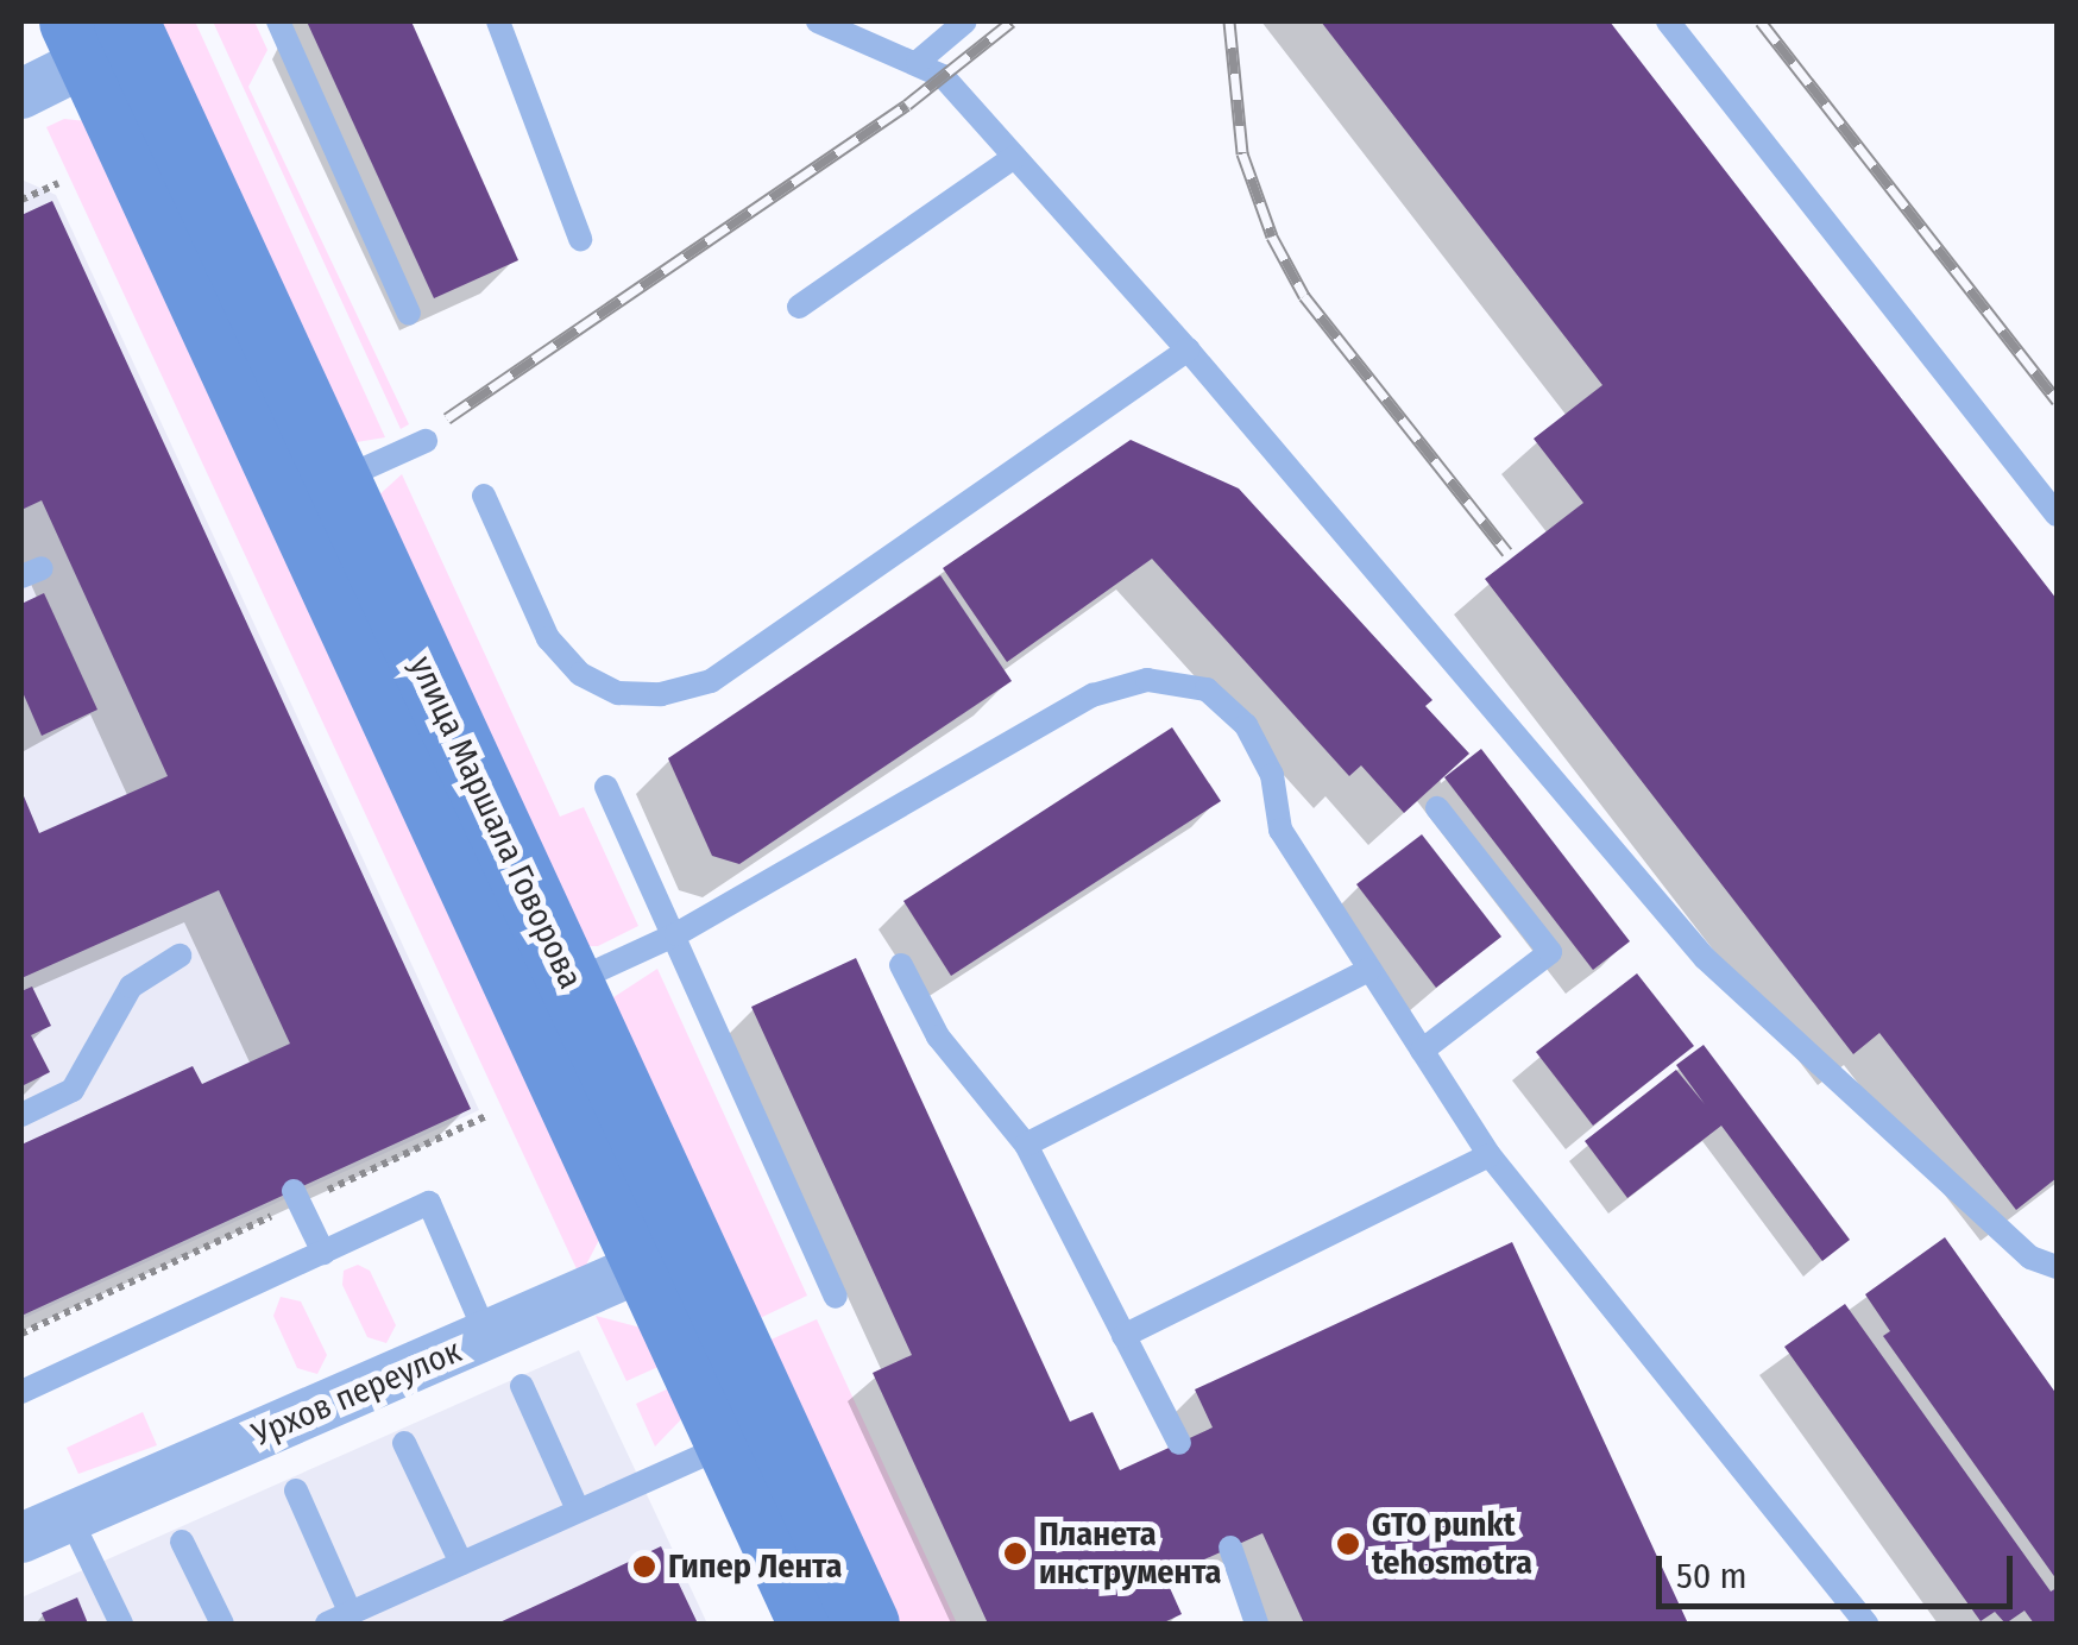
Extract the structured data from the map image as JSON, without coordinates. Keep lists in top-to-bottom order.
{
  "streets": {
    "street": ["улица Маршала Говорова", "Урхов переулок"]
  },
  "crossings": [
    ["улица Маршала Говорова", "Урхов переулок"]
  ],
  "places": ["GTO punkt tehosmotra", "Планета инструмента", "Гипер Лента"],
  "scale_bar": "50 m"
}
